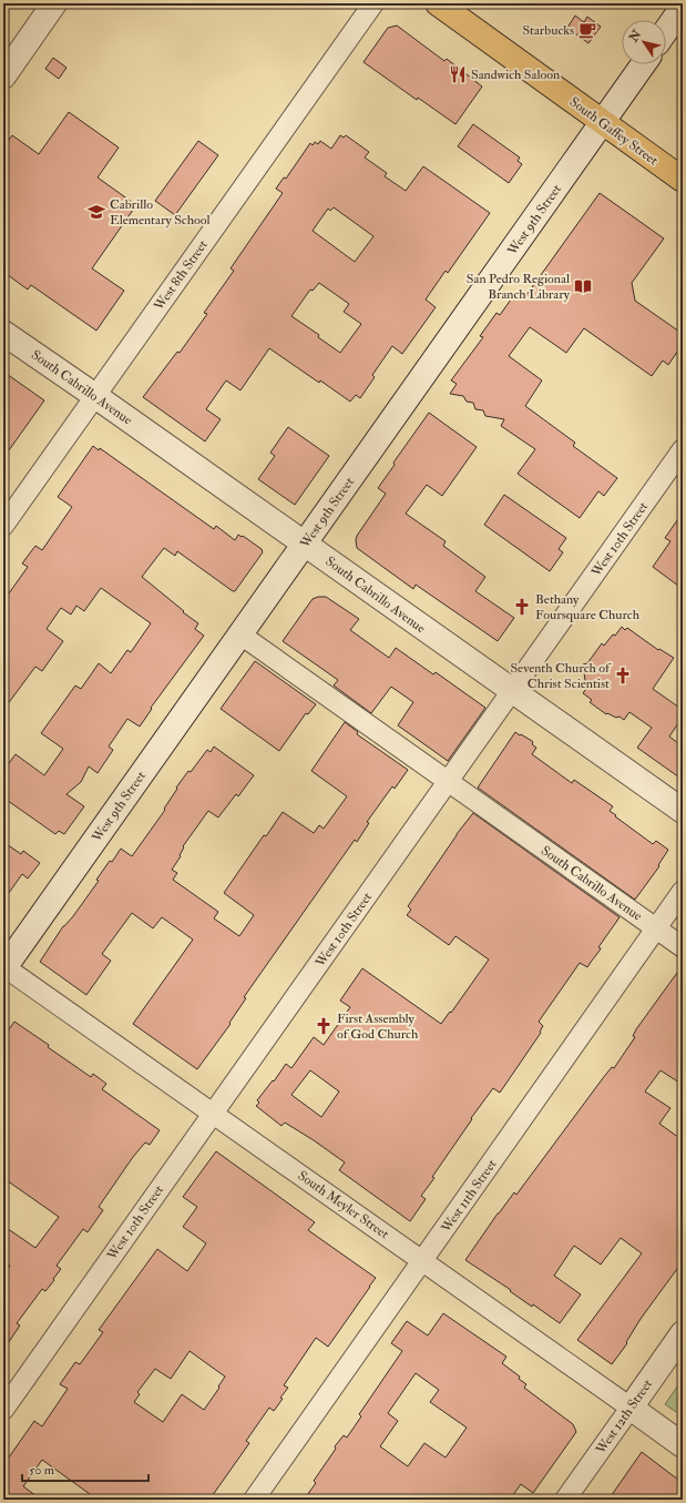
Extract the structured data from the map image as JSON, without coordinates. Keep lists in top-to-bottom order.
{
  "streets": {
    "main road": [
      "South Gaffey Street",
      "West 9th Street",
      "South Cabrillo Avenue",
      "South Meyler Street",
      "West 12th Street"
    ],
    "street": ["West 8th Street", "West 10th Street", "West 11th Street"]
  },
  "crossings": [
    ["South Gaffey Street", "West 9th Street"],
    ["West 9th Street", "South Cabrillo Avenue"],
    ["West 9th Street", "South Meyler Street"],
    ["West 8th Street", "South Cabrillo Avenue"],
    ["South Cabrillo Avenue", "West 10th Street"],
    ["South Cabrillo Avenue", "West 11th Street"],
    ["West 10th Street", "South Meyler Street"],
    ["West 11th Street", "South Meyler Street"],
    ["South Meyler Street", "West 12th Street"]
  ],
  "places": {
    "cafe": ["Starbucks"],
    "restaurant": ["Sandwich Saloon"],
    "school or university": ["Cabrillo Elementary School"],
    "library": ["San Pedro Regional Branch Library"],
    "church": ["Bethany Foursquare Church", "Seventh Church of Christ Scientist", "First Assembly of God Church"]
  },
  "scale_bar": "50 m",
  "north": "top left"
}
